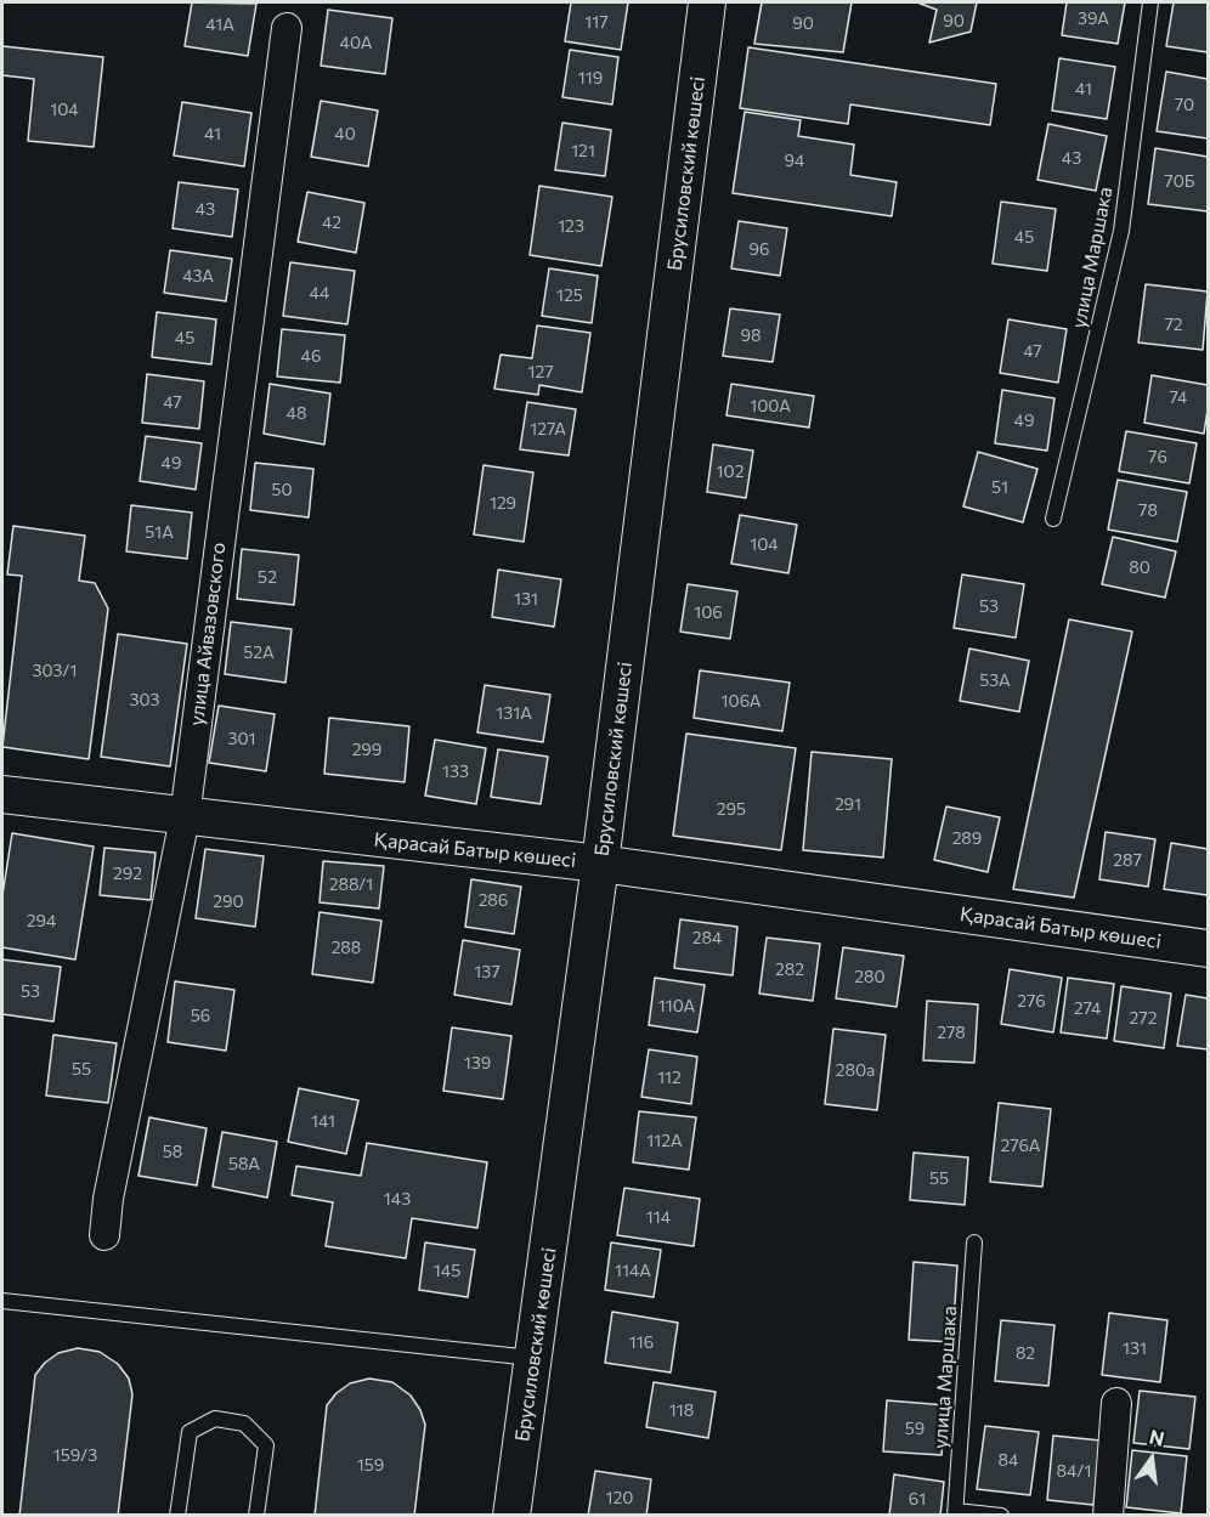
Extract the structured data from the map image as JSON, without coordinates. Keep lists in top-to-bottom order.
{
  "streets": {
    "street": ["Брусиловский көшесі", "улица Айвазовского", "Қарасай Батыр көшесі"],
    "lane": ["улица Маршака"]
  },
  "crossings": [
    ["Брусиловский көшесі", "Қарасай Батыр көшесі"],
    ["улица Айвазовского", "Қарасай Батыр көшесі"]
  ],
  "house_numbers": [
    "39А",
    "90",
    "117",
    "90",
    "41А",
    "40А",
    "119",
    "41",
    "70",
    "104",
    "41",
    "40",
    "121",
    "43",
    "94",
    "70Б",
    "43",
    "42",
    "123",
    "45",
    "96",
    "43А",
    "44",
    "125",
    "72",
    "98",
    "45",
    "47",
    "46",
    "127",
    "74",
    "47",
    "100А",
    "48",
    "49",
    "127А",
    "76",
    "49",
    "102",
    "51",
    "50",
    "129",
    "78",
    "51А",
    "104",
    "80",
    "52",
    "131",
    "53",
    "106",
    "52А",
    "303/1",
    "53А",
    "303",
    "106А",
    "131А",
    "301",
    "299",
    "133",
    "291",
    "295",
    "289",
    "287",
    "292",
    "288/1",
    "286",
    "290",
    "294",
    "284",
    "288",
    "282",
    "137",
    "280",
    "53",
    "276",
    "110А",
    "274",
    "56",
    "272",
    "278",
    "139",
    "55",
    "280а",
    "112",
    "141",
    "112А",
    "276А",
    "58",
    "58А",
    "55",
    "143",
    "114",
    "145",
    "114А",
    "116",
    "131",
    "82",
    "118",
    "59",
    "159/3",
    "84",
    "159",
    "84/1",
    "120",
    "61"
  ],
  "north": "top"
}
